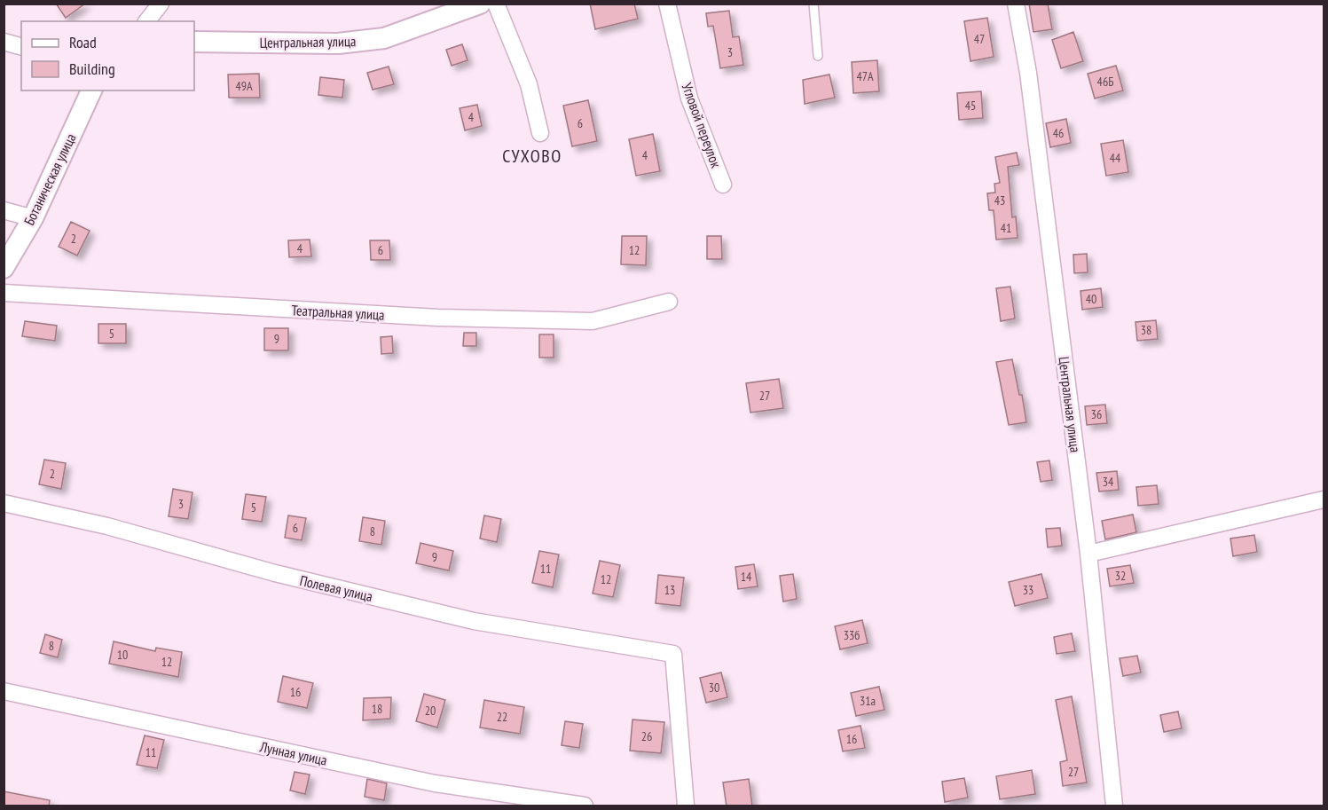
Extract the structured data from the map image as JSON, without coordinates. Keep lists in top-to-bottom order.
{
  "streets": {
    "street": [
      "Центральная улица",
      "Угловой переулок",
      "Ботаническая улица",
      "Театральная улица",
      "Полевая улица",
      "Лунная улица"
    ]
  },
  "districts": ["СУХОВО"],
  "house_numbers": [
    "47",
    "3",
    "47А",
    "46Б",
    "49А",
    "45",
    "4",
    "6",
    "46",
    "4",
    "44",
    "43",
    "41",
    "2",
    "4",
    "6",
    "12",
    "40",
    "38",
    "5",
    "9",
    "27",
    "36",
    "2",
    "34",
    "3",
    "5",
    "6",
    "8",
    "9",
    "11",
    "32",
    "14",
    "12",
    "13",
    "33",
    "33б",
    "8",
    "10",
    "12",
    "30",
    "16",
    "31а",
    "18",
    "20",
    "22",
    "26",
    "16",
    "11",
    "27"
  ],
  "legend": ["Road", "Building"]
}
